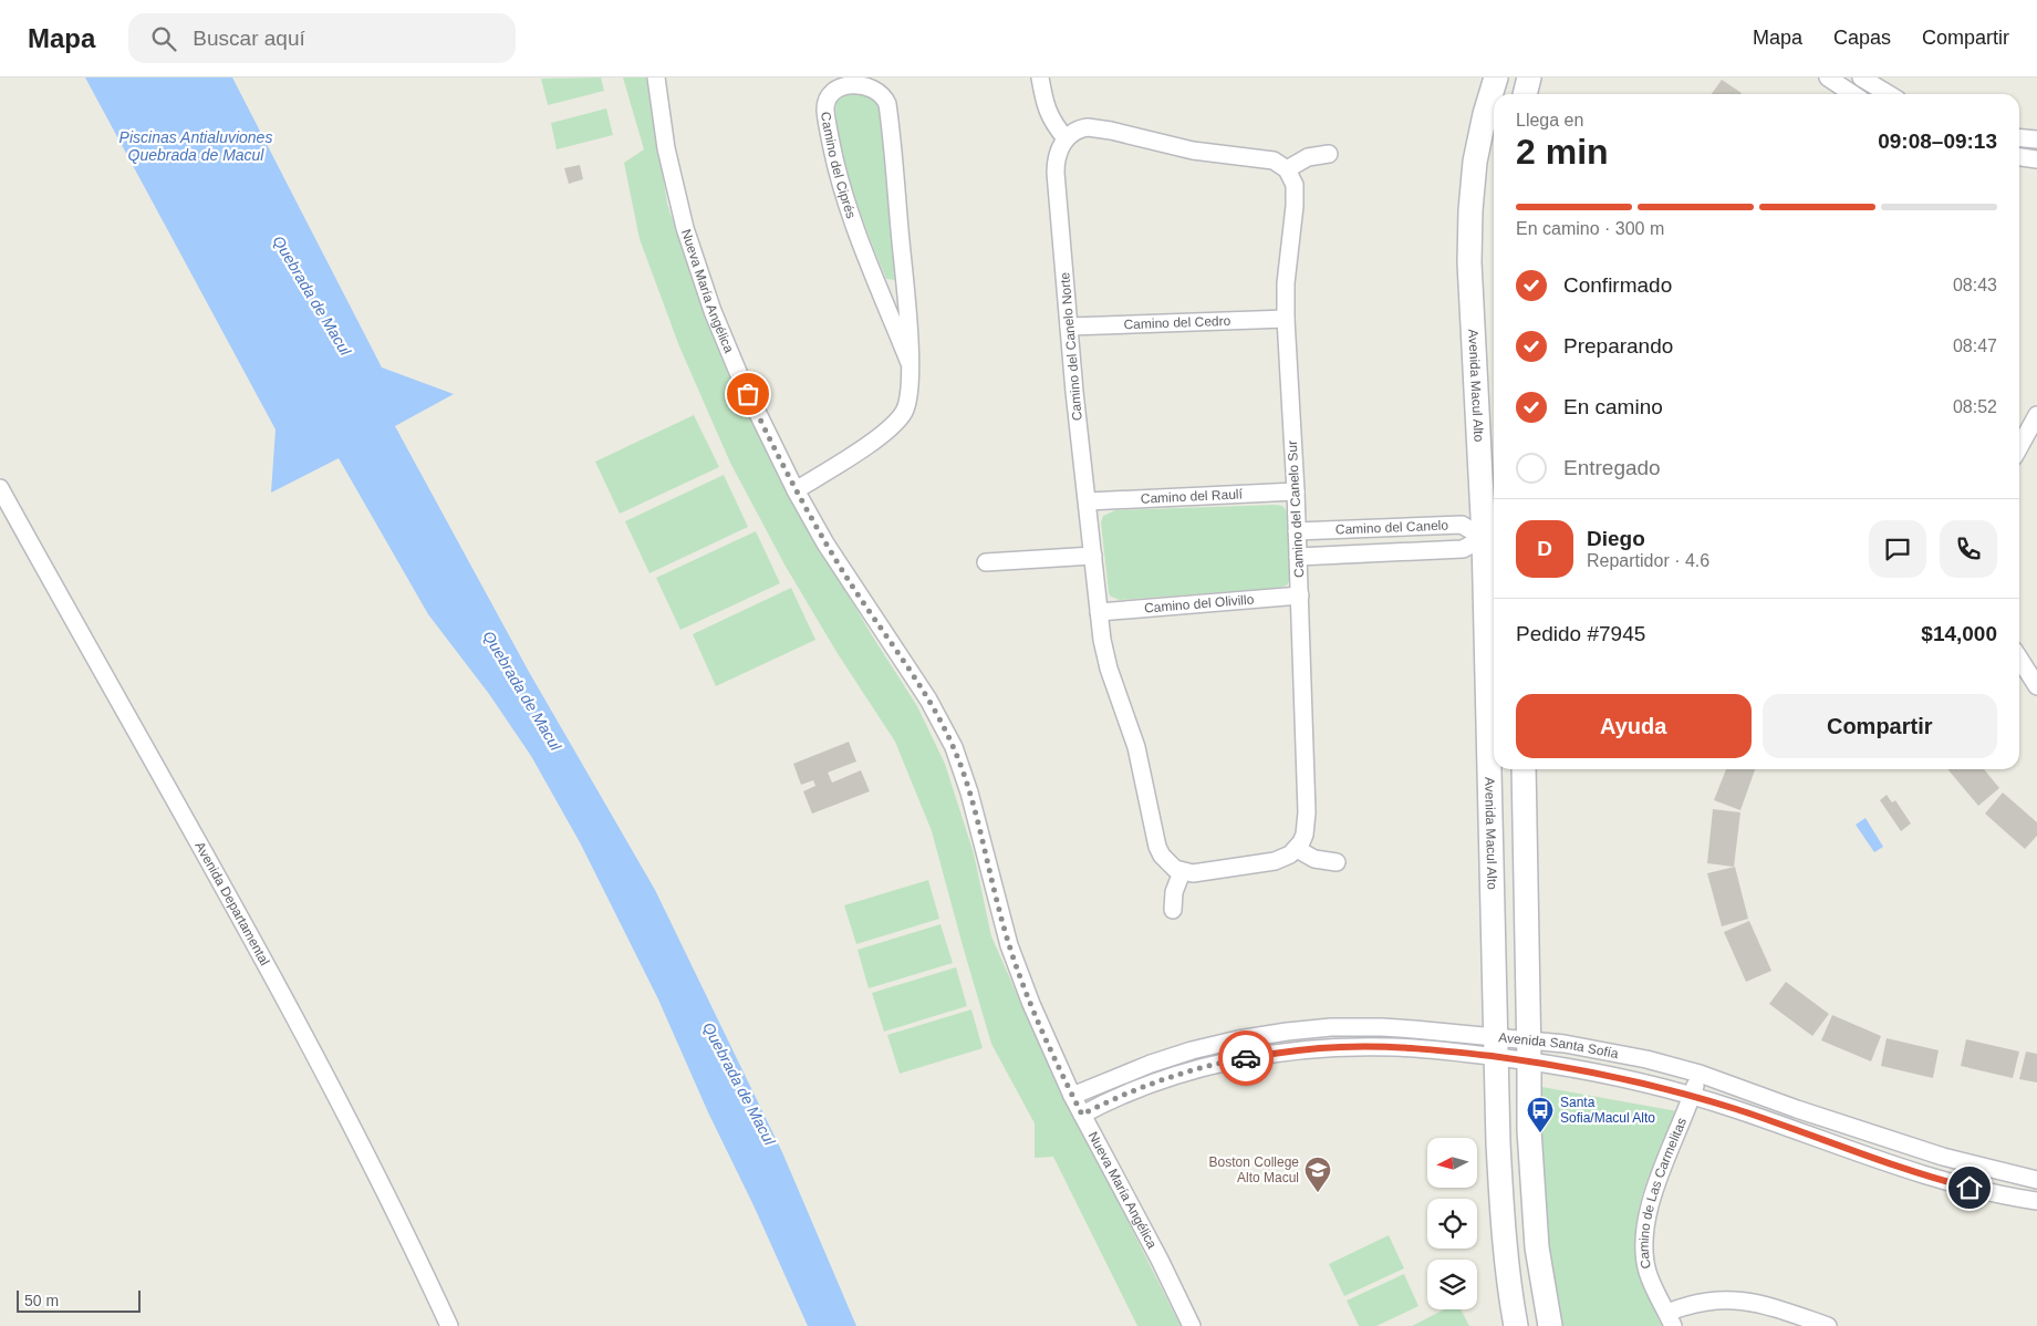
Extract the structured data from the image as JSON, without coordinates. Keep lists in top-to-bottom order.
{
  "streets": {
    "street": [
      "Camino del Ciprés",
      "Nueva María Angélica",
      "Camino del Cedro",
      "Camino del Canelo Norte",
      "Avenida Macul Alto",
      "Camino del Raulí",
      "Camino del Canelo Sur",
      "Camino del Canelo",
      "Camino del Olivillo",
      "Avenida Departamental",
      "Avenida Santa Sofía",
      "Camino de Las Carmelitas"
    ]
  },
  "crossings": [
    ["Camino del Ciprés", "Nueva María Angélica"],
    ["Nueva María Angélica", "Avenida Santa Sofía"],
    ["Camino del Cedro", "Camino del Canelo Norte"],
    ["Camino del Cedro", "Camino del Canelo Sur"],
    ["Camino del Canelo Norte", "Camino del Raulí"],
    ["Camino del Canelo Norte", "Camino del Olivillo"],
    ["Avenida Macul Alto", "Camino del Canelo"],
    ["Avenida Macul Alto", "Avenida Santa Sofía"],
    ["Camino del Raulí", "Camino del Canelo Sur"],
    ["Camino del Canelo Sur", "Camino del Canelo"],
    ["Camino del Canelo Sur", "Camino del Olivillo"],
    ["Avenida Santa Sofía", "Camino de Las Carmelitas"]
  ],
  "water": ["Piscinas Antialuviones Quebrada de Macul", "Quebrada de Macul"],
  "places": {
    "bus stop": ["Santa Sofia/Macul Alto"],
    "school or university": ["Boston College Alto Macul"]
  },
  "scale_bar": "50 m",
  "north": "left",
  "page": {
    "header": "Mapa",
    "search": "Buscar aquí",
    "nav": ["Mapa", "Capas", "Compartir"],
    "heading": ["2 min", "Llega en", "09:08–09:13"],
    "panel": [
      "Diego",
      "Repartidor · 4.6",
      "Pedido #7945",
      "$14,000"
    ],
    "bar": "En camino · 300 m",
    "list": [
      ["Confirmado", "08:43"],
      ["Preparando", "08:47"],
      ["En camino", "08:52"],
      "Entregado"
    ],
    "round": "D",
    "buttons": ["Ayuda", "Compartir"],
    "scale": "50 m"
  }
}
